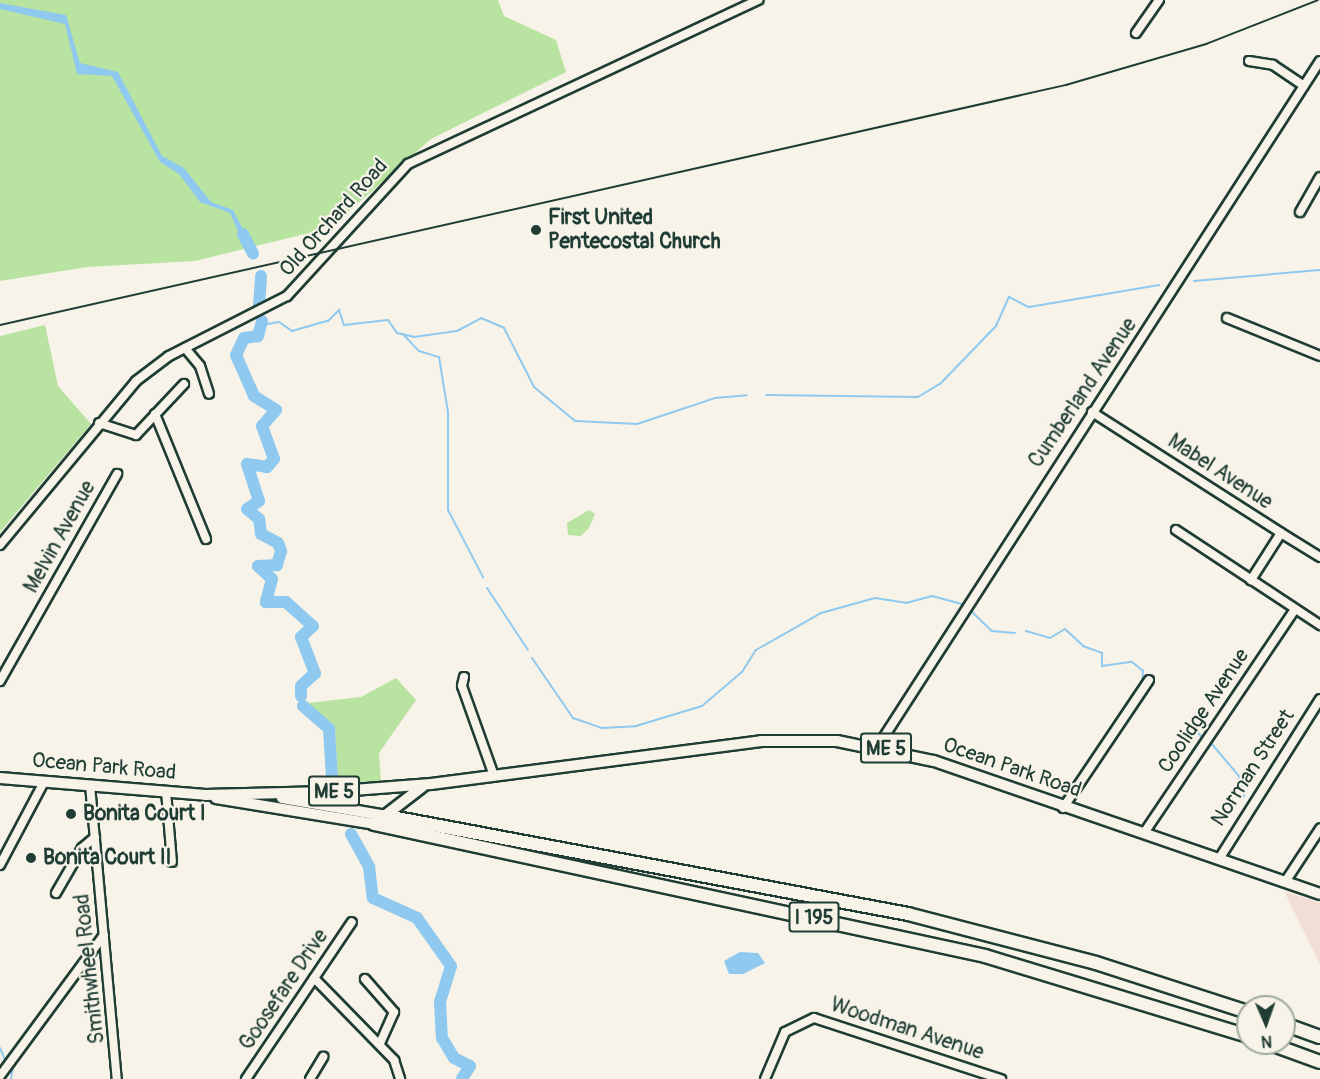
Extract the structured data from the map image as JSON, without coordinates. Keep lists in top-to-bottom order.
{
  "streets": {
    "highway": ["I 195"],
    "main road": ["ME 5", "Ocean Park Road"],
    "street": [
      "Old Orchard Road",
      "Cumberland Avenue",
      "Mabel Avenue",
      "Melvin Avenue",
      "Coolidge Avenue",
      "Norman Street",
      "Smithwheel Road",
      "Goosefare Drive",
      "Woodman Avenue"
    ]
  },
  "crossings": [
    ["Cumberland Avenue", "Mabel Avenue"],
    ["Cumberland Avenue", "Ocean Park Road"],
    ["Coolidge Avenue", "Ocean Park Road"],
    ["Ocean Park Road", "Norman Street"],
    ["Ocean Park Road", "I 195"],
    ["Ocean Park Road", "Smithwheel Road"]
  ],
  "places": ["First United Pentecostal Church", "Bonita Court I", "Bonita Court II"],
  "north": "bottom"
}
